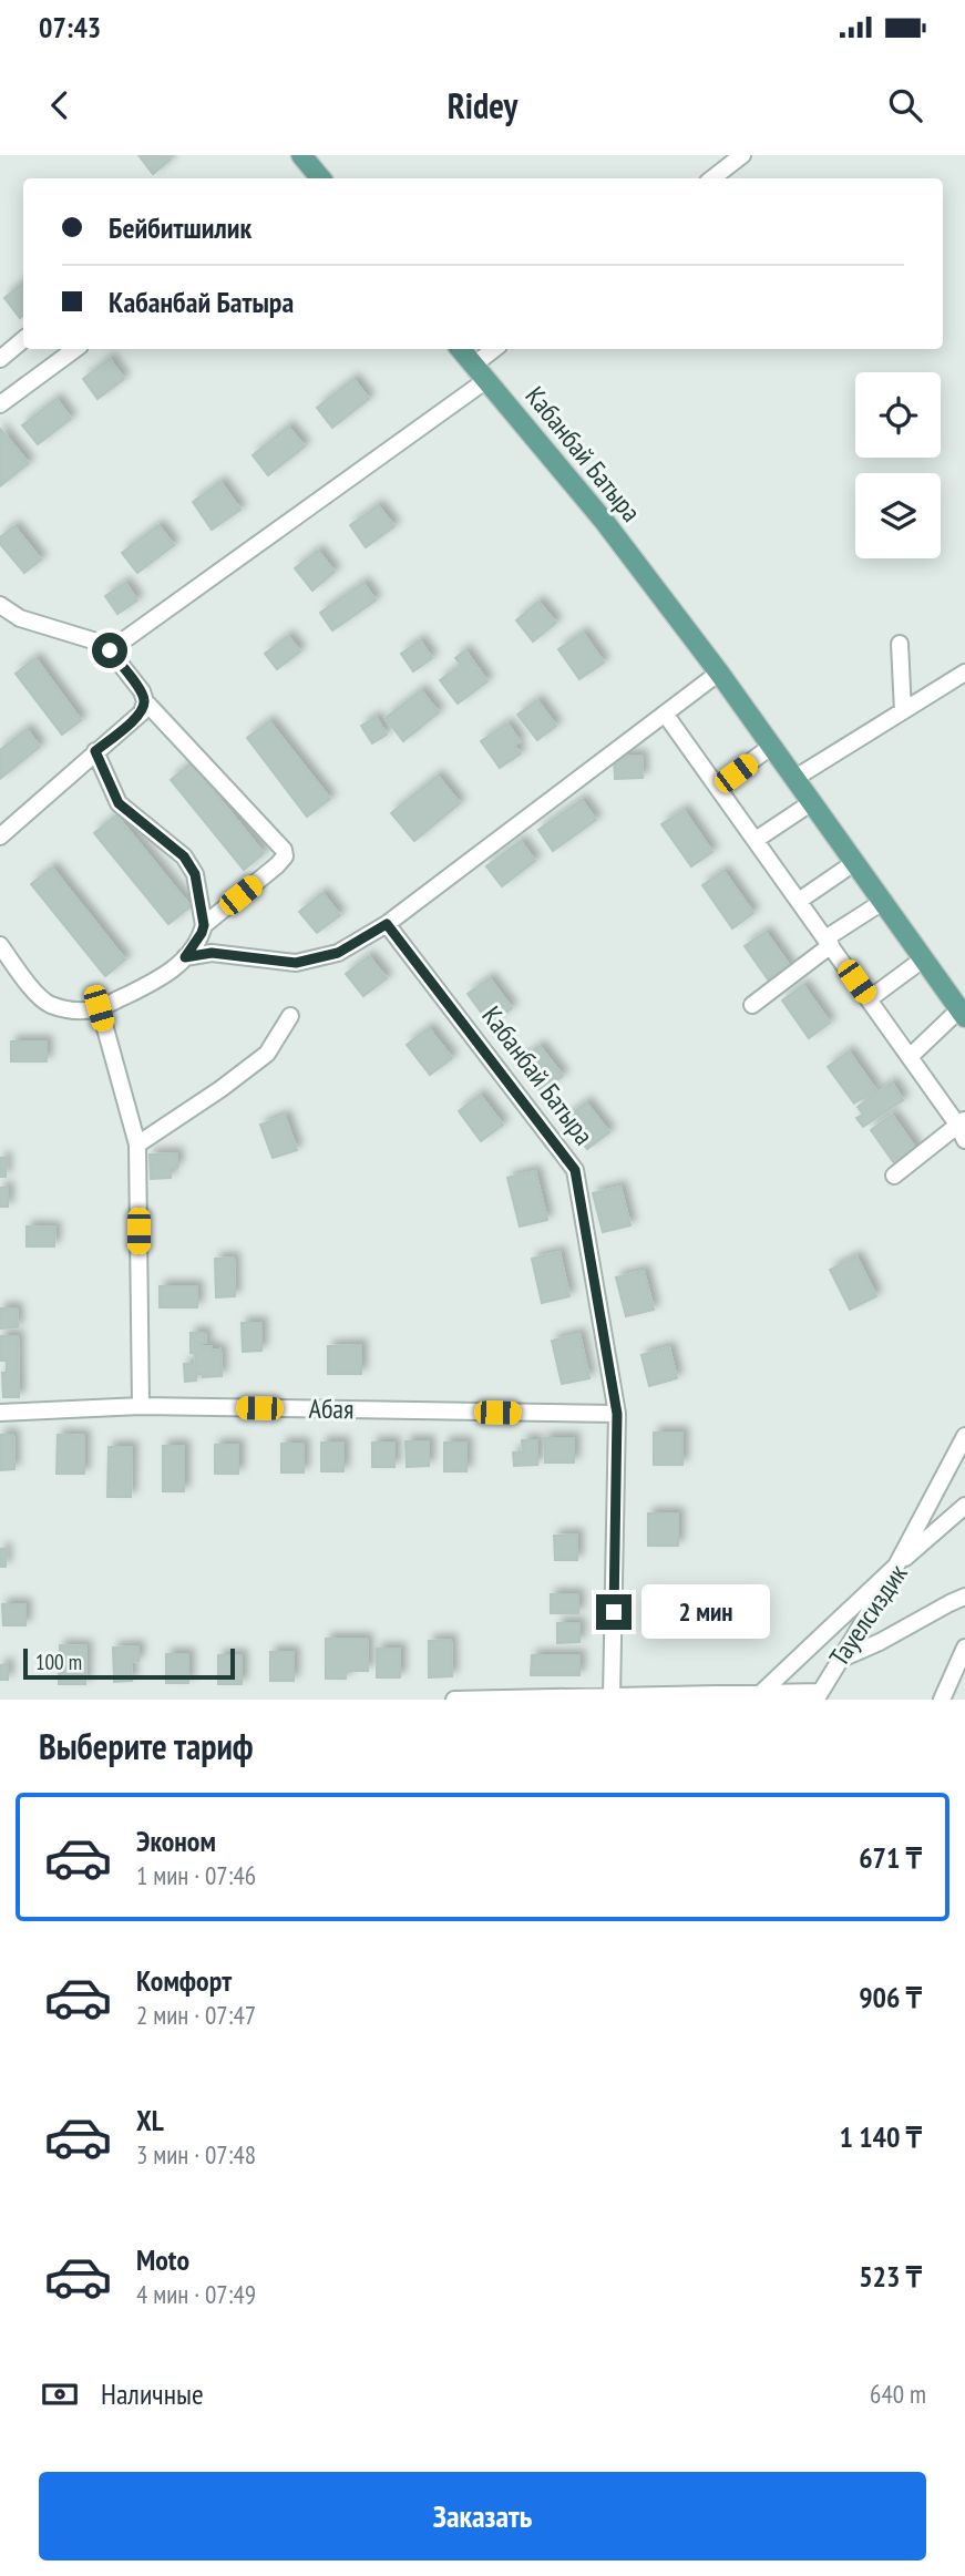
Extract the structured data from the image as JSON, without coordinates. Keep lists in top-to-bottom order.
{
  "streets": {
    "main road": ["Кабанбай Батыра"],
    "street": ["Абая", "Тауелсиздик"]
  },
  "crossings": [
    ["Кабанбай Батыра", "Абая"]
  ],
  "scale_bar": "100 m",
  "page": {
    "status": "07:43",
    "header": "Ridey",
    "banner": ["Бейбитшилик", "Кабанбай Батыра"],
    "bubble": "2 мин",
    "scale": "100 m",
    "heading": "Выберите тариф",
    "list": [
      {
        "name": "Эконом",
        "note": "1 мин · 07:46",
        "value": "671 ₸"
      },
      {
        "name": "Комфорт",
        "note": "2 мин · 07:47",
        "value": "906 ₸"
      },
      {
        "name": "XL",
        "note": "3 мин · 07:48",
        "value": "1 140 ₸"
      },
      {
        "name": "Moto",
        "note": "4 мин · 07:49",
        "value": "523 ₸"
      }
    ],
    "pay": ["Наличные", "640 m"],
    "buttons": "Заказать"
  }
}
